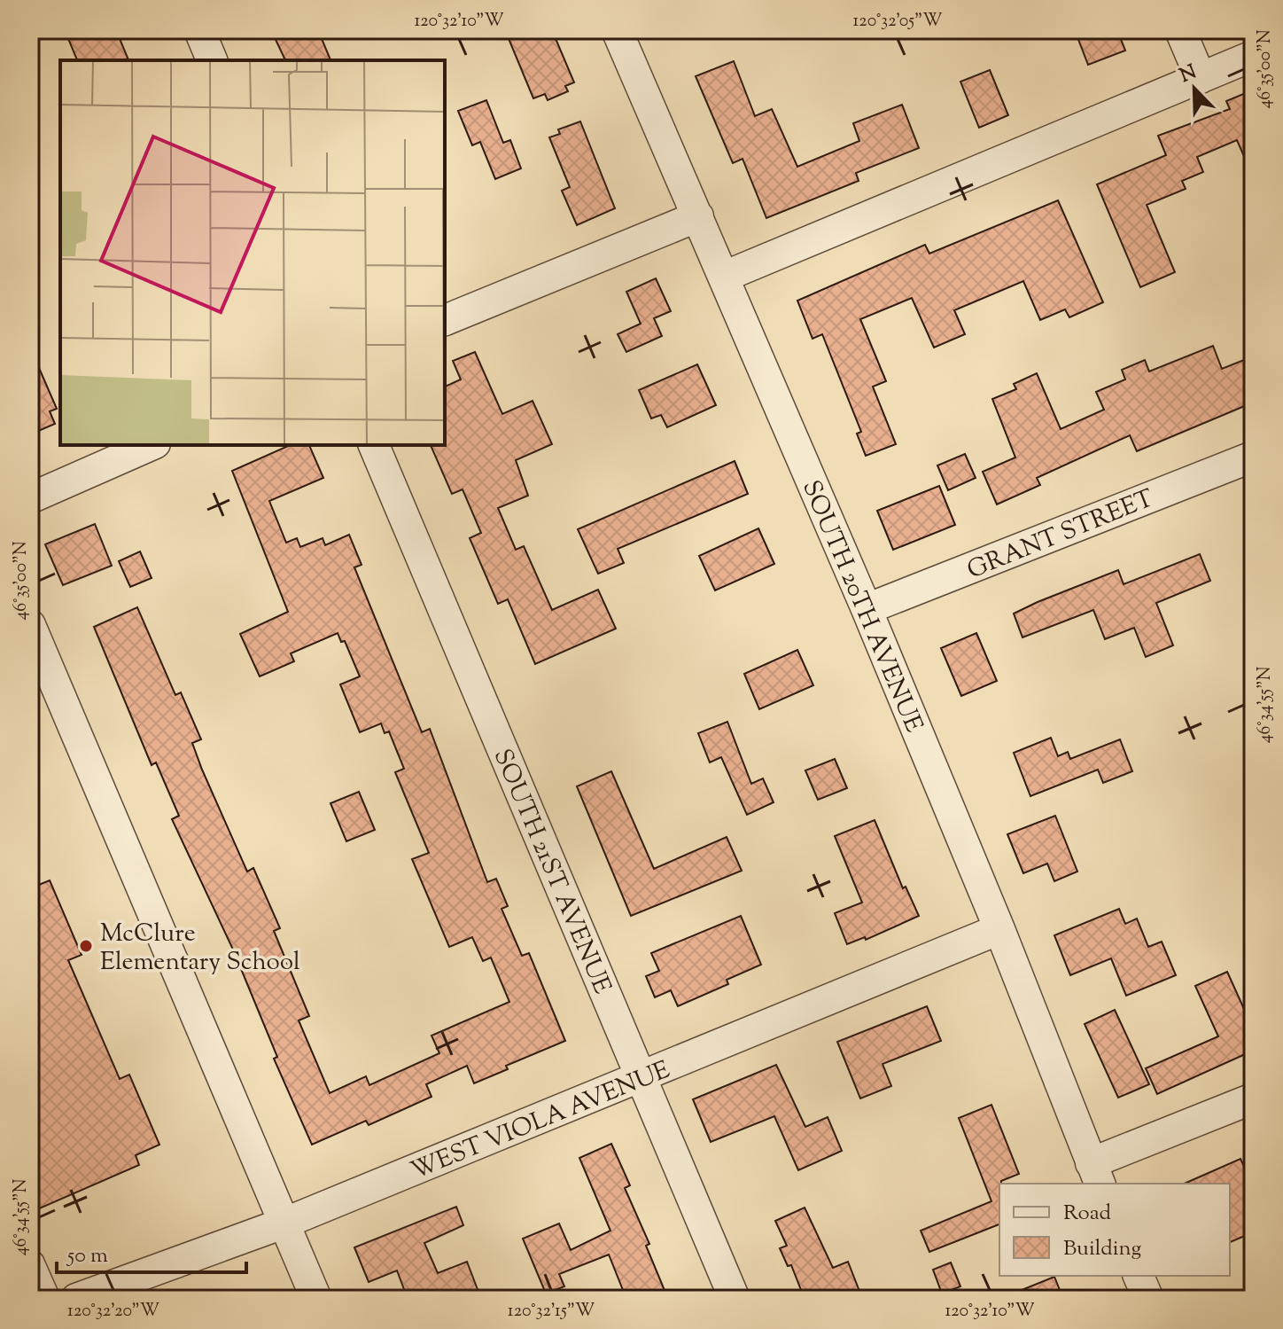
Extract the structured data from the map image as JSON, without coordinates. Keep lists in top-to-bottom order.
{
  "streets": {
    "street": [
      "GRANT STREET",
      "SOUTH 20TH AVENUE",
      "SOUTH 21ST AVENUE",
      "WEST VIOLA AVENUE"
    ]
  },
  "crossings": [
    ["GRANT STREET", "SOUTH 20TH AVENUE"],
    ["SOUTH 20TH AVENUE", "WEST VIOLA AVENUE"],
    ["SOUTH 21ST AVENUE", "WEST VIOLA AVENUE"]
  ],
  "places": ["McClure Elementary School"],
  "legend": ["Road", "Building"],
  "scale_bar": "50 m",
  "north": "top left",
  "coordinates": [
    "120°32'10\"W",
    "120°32'05\"W",
    "46°35'00\"N",
    "46°34'55\"N",
    "120°32'20\"W",
    "120°32'15\"W"
  ]
}
